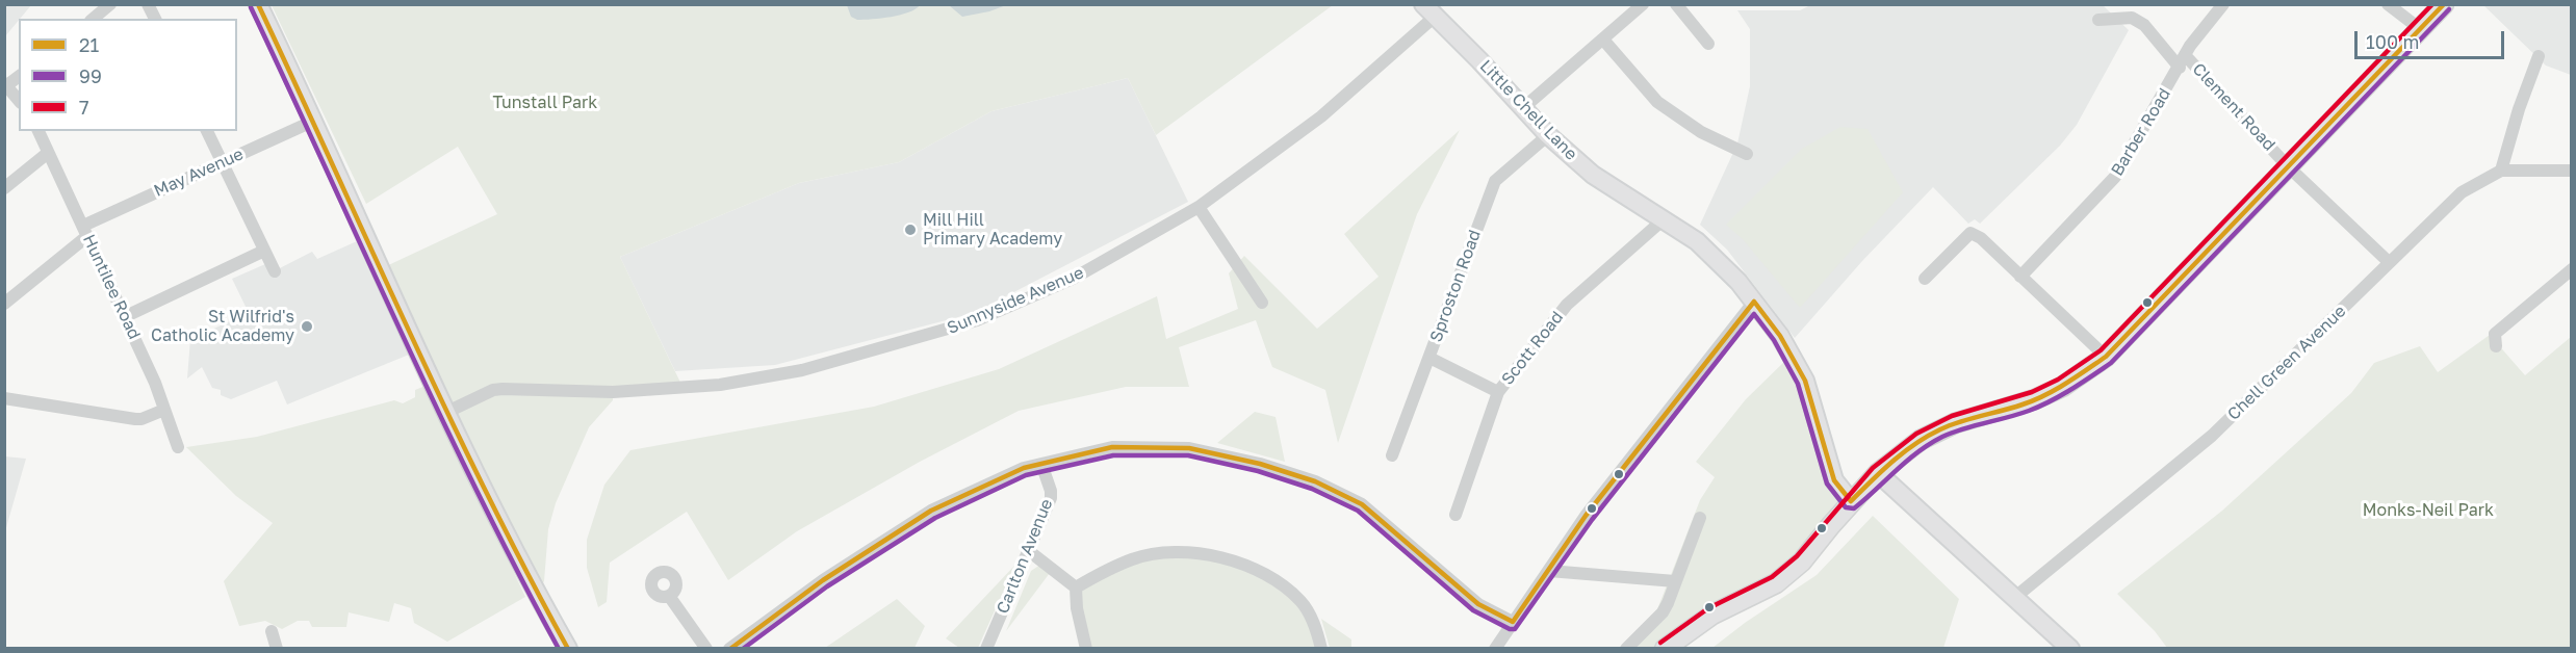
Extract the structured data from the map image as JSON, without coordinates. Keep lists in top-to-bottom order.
{
  "streets": {
    "street": [
      "Clement Road",
      "Little Chell Lane",
      "Barber Road",
      "May Avenue",
      "Sproston Road",
      "Huntilee Road",
      "Sunnyside Avenue",
      "Scott Road",
      "Chell Green Avenue",
      "Carlton Avenue"
    ]
  },
  "crossings": [
    ["Clement Road", "Barber Road"],
    ["Clement Road", "Chell Green Avenue"],
    ["Little Chell Lane", "Sproston Road"],
    ["Little Chell Lane", "Sunnyside Avenue"],
    ["Little Chell Lane", "Scott Road"],
    ["May Avenue", "Huntilee Road"]
  ],
  "parks": ["Tunstall Park", "Monks-Neil Park"],
  "places": ["Mill Hill Primary Academy", "St Wilfrid's Catholic Academy"],
  "lines": ["transit line 21", "transit line 7", "transit line 99"],
  "legend": ["21", "99", "7"],
  "scale_bar": "100 m"
}
